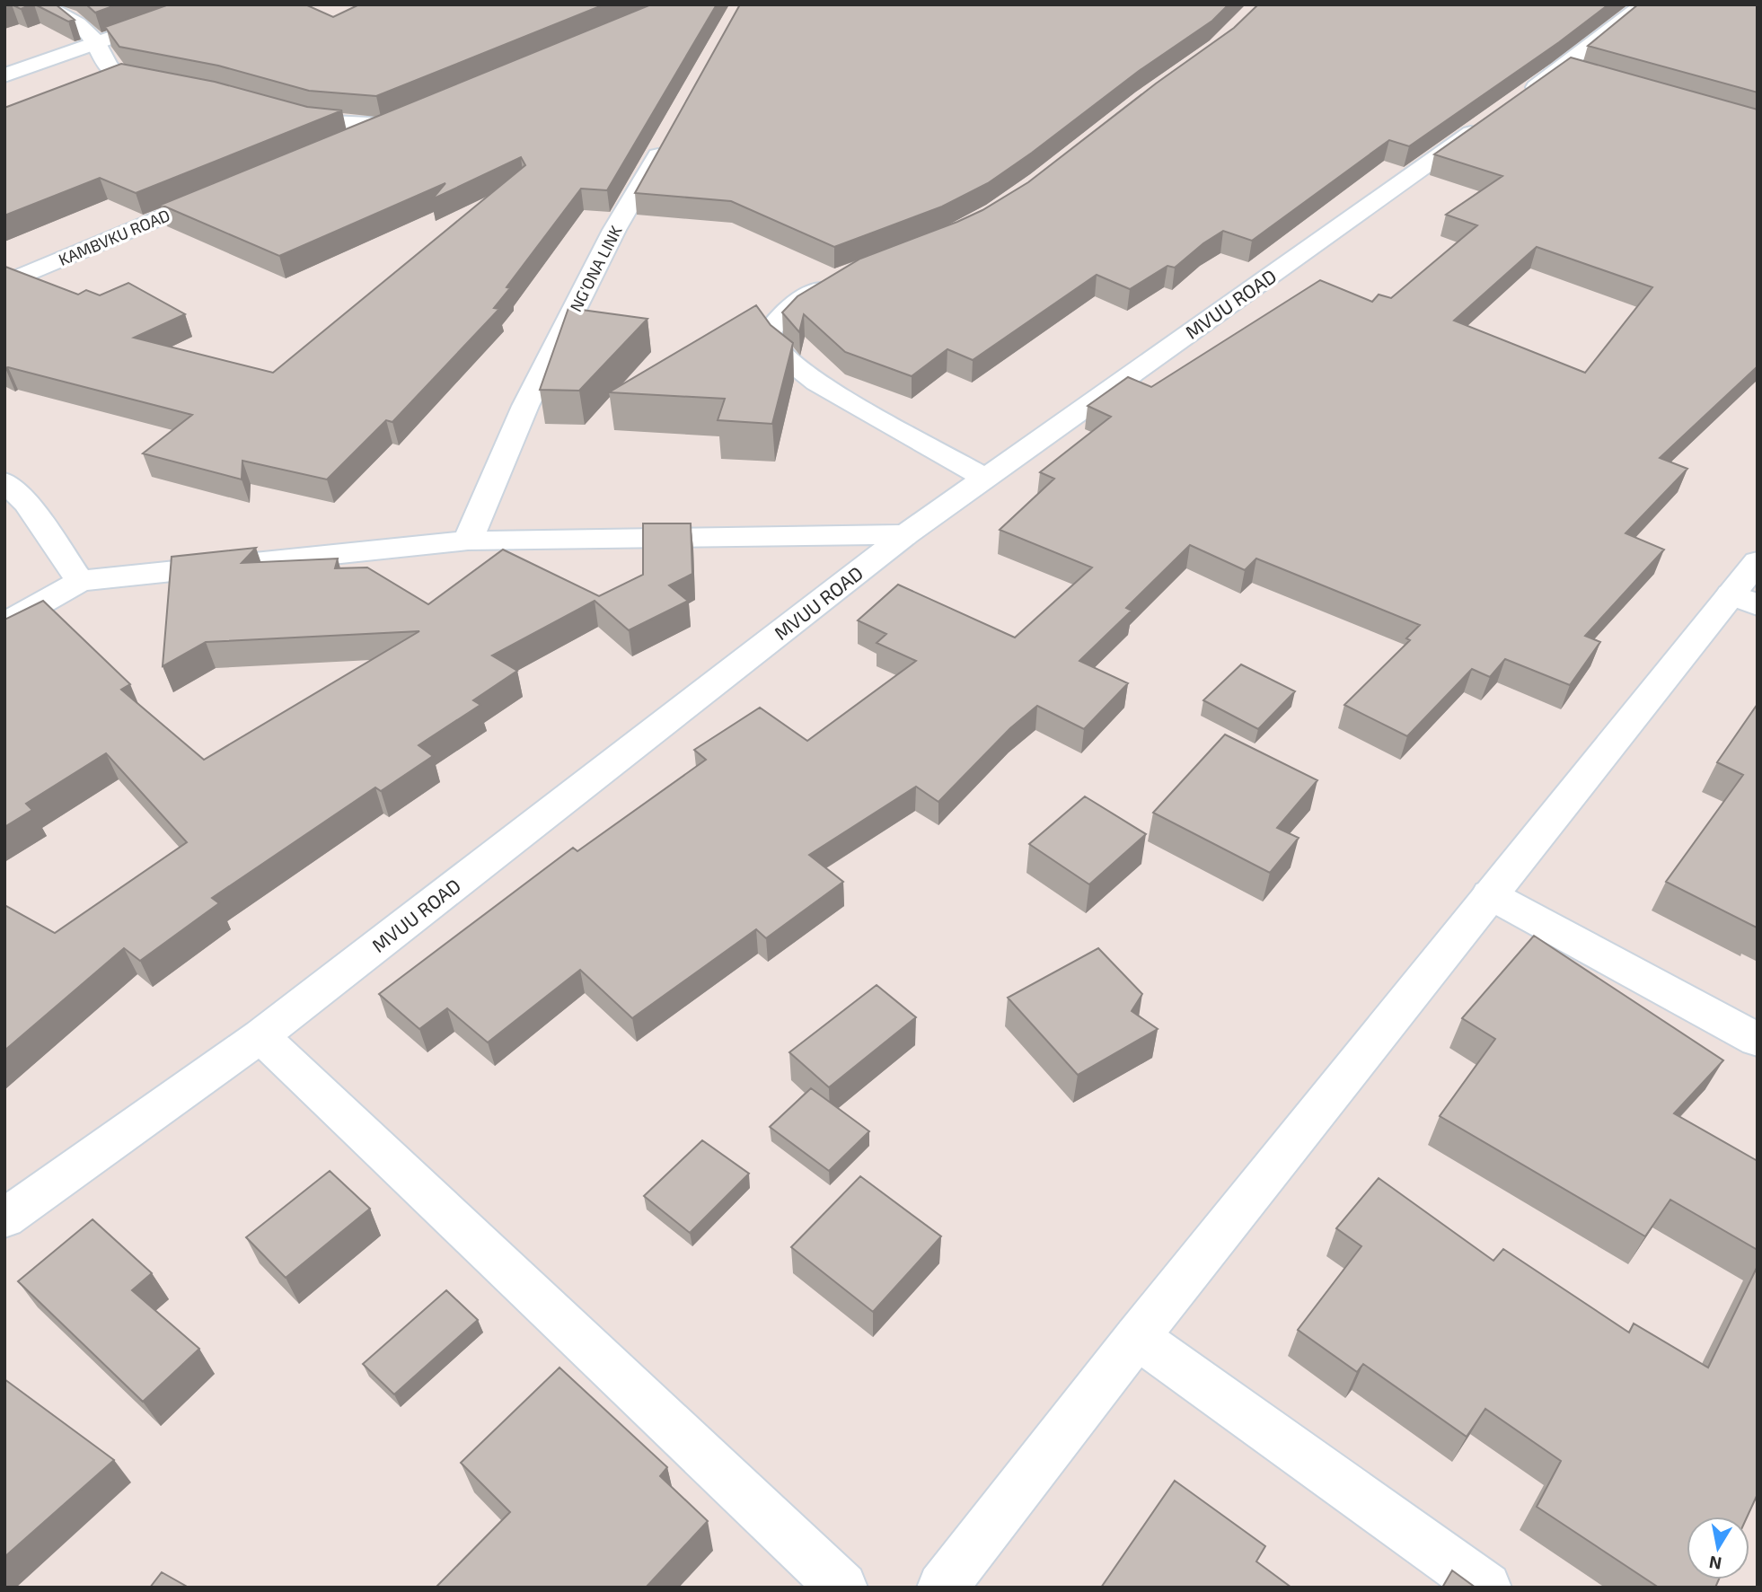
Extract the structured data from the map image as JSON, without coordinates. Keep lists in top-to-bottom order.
{
  "streets": {
    "street": ["KAMBVKU ROAD", "NG'ONA LINK", "MVUU ROAD"]
  },
  "north": "bottom"
}
